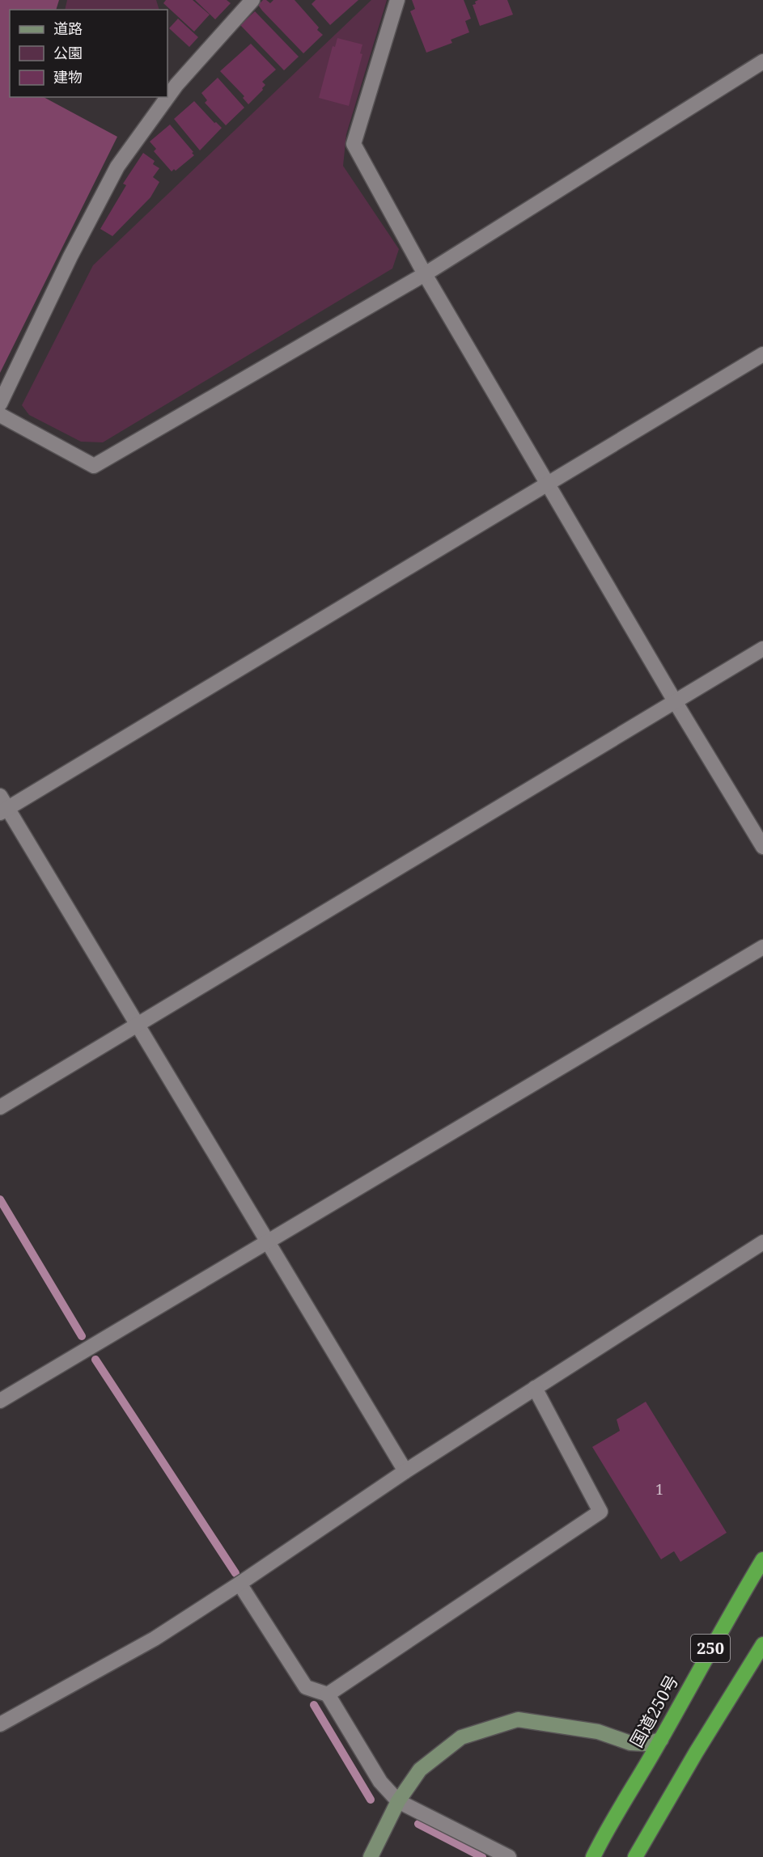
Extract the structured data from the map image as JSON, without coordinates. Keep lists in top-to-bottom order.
{
  "streets": {
    "highway": ["250", "国道250号"]
  },
  "house_numbers": ["1"],
  "legend": ["道路", "公園", "建物"]
}
